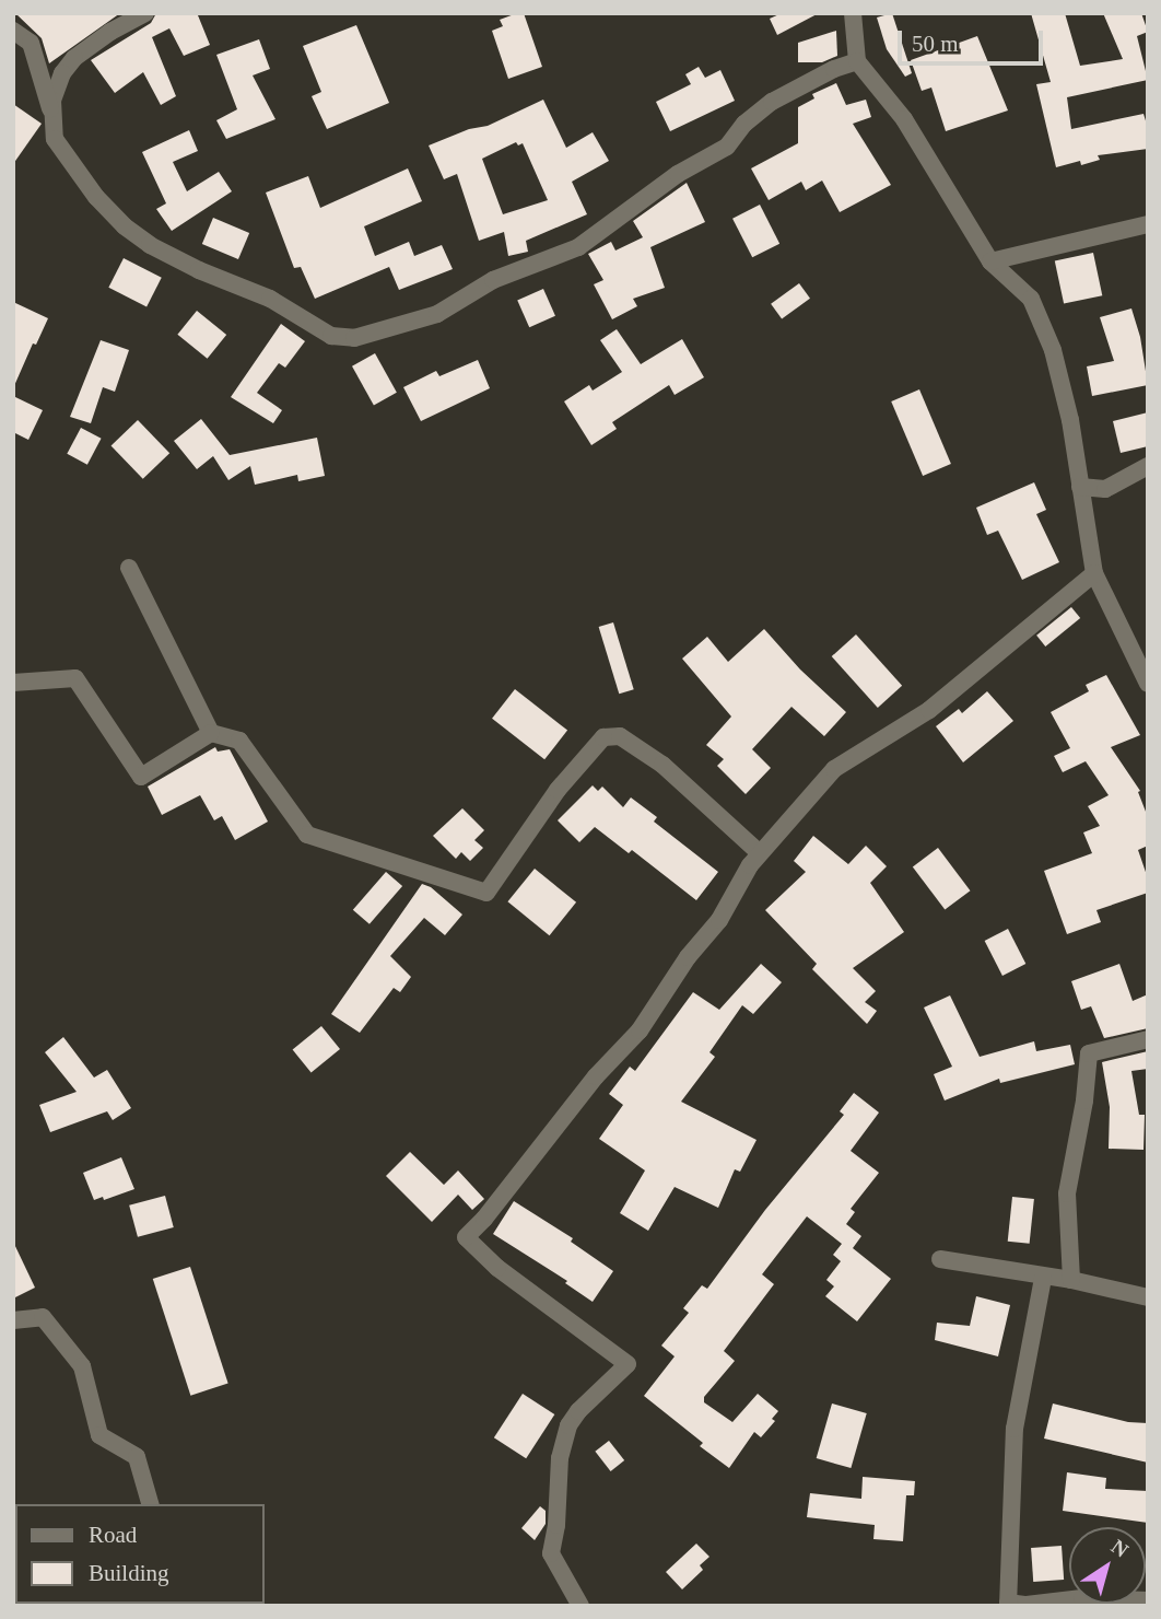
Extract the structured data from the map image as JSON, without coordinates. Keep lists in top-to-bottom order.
{
  "legend": ["Road", "Building"],
  "scale_bar": "50 m",
  "north": "top right"
}
